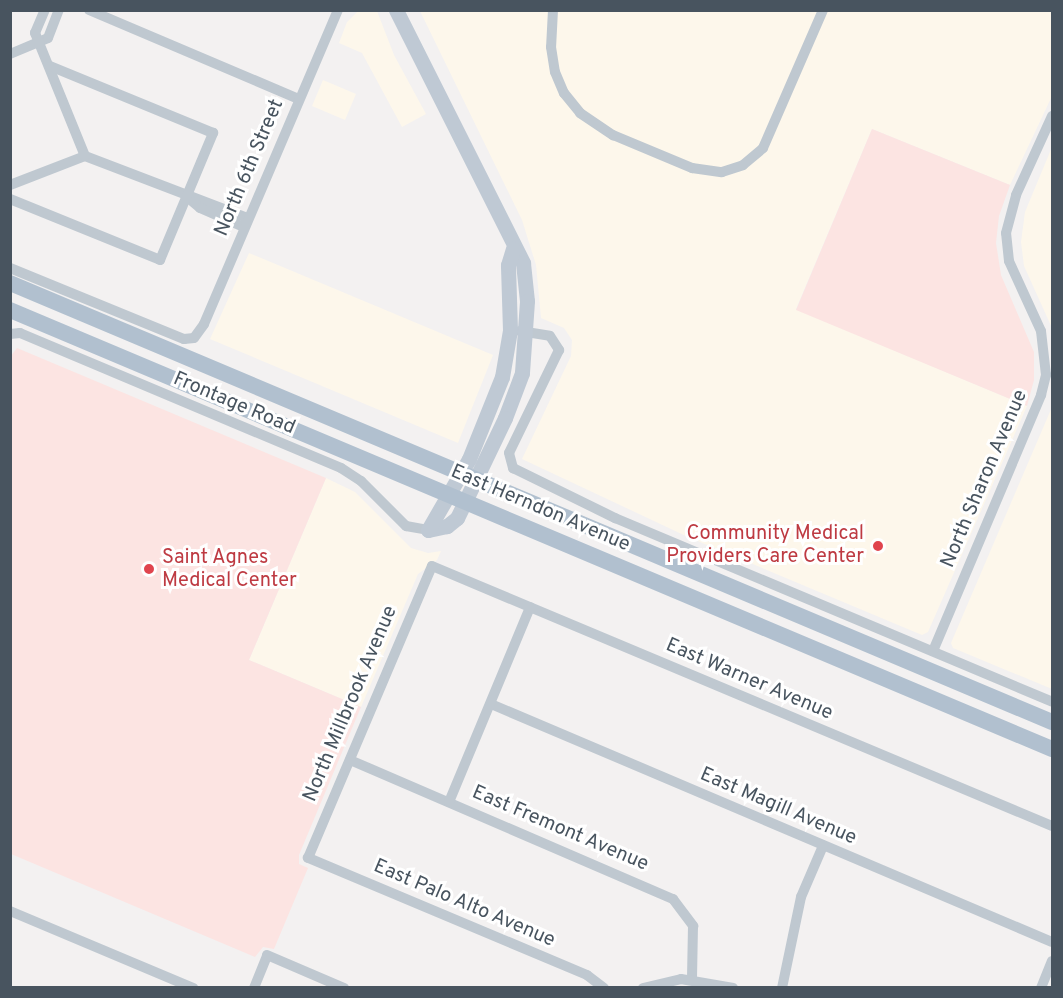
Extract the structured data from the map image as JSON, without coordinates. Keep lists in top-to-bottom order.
{
  "streets": {
    "main road": ["East Herndon Avenue"],
    "street": [
      "North 6th Street",
      "Frontage Road",
      "North Sharon Avenue",
      "East Warner Avenue",
      "North Millbrook Avenue",
      "East Magill Avenue",
      "East Fremont Avenue",
      "East Palo Alto Avenue"
    ]
  },
  "crossings": [
    ["East Warner Avenue", "North Millbrook Avenue"],
    ["North Millbrook Avenue", "East Fremont Avenue"],
    ["North Millbrook Avenue", "East Palo Alto Avenue"]
  ],
  "places": ["Community Medical Providers Care Center", "Saint Agnes Medical Center"]
}
